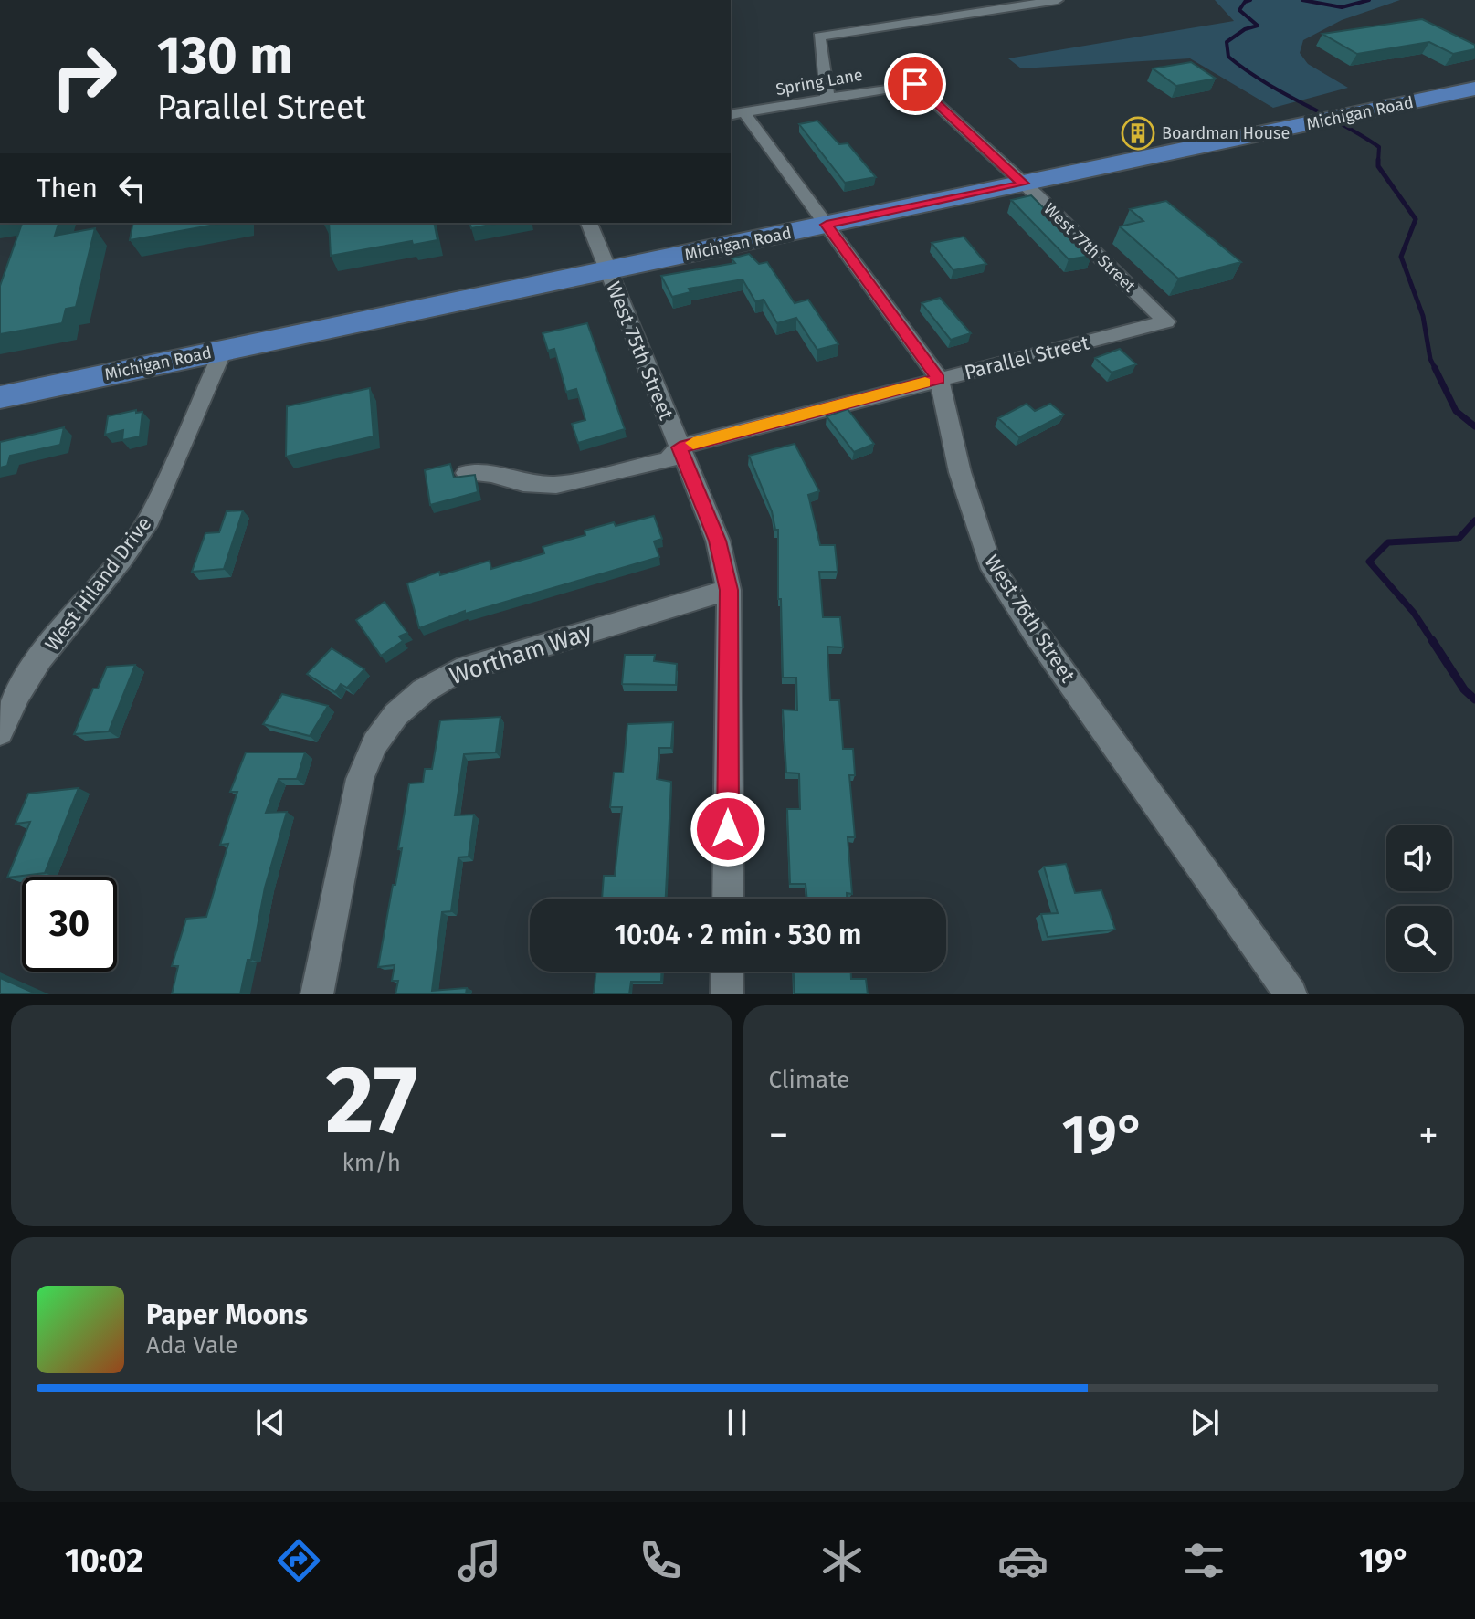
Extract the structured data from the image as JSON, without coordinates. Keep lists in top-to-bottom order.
{
  "streets": {
    "main road": ["Michigan Road"],
    "street": [
      "Spring Lane",
      "West 77th Street",
      "West 75th Street",
      "Parallel Street",
      "West Hiland Drive",
      "West 76th Street",
      "Wortham Way"
    ]
  },
  "crossings": [
    ["Spring Lane", "West 77th Street"],
    ["Spring Lane", "West 76th Street"],
    ["Michigan Road", "West 77th Street"],
    ["Michigan Road", "West 75th Street"],
    ["Michigan Road", "West Hiland Drive"],
    ["Michigan Road", "West 76th Street"],
    ["West 77th Street", "Parallel Street"],
    ["West 75th Street", "Parallel Street"],
    ["West 75th Street", "Wortham Way"],
    ["Parallel Street", "West 76th Street"]
  ],
  "places": {
    "building": ["Boardman House"]
  },
  "page": {
    "turn": ["130 m", "Parallel Street"],
    "then": "Then",
    "limit": "30",
    "trip": "10:04 · 2 min · 530 m",
    "tile": [
      ["27", "km/h"],
      "Climate"
    ],
    "heat": ["−", "19°", "+"],
    "song": ["Paper Moons", "Ada Vale"],
    "tabs": ["10:02", "19°"]
  }
}
